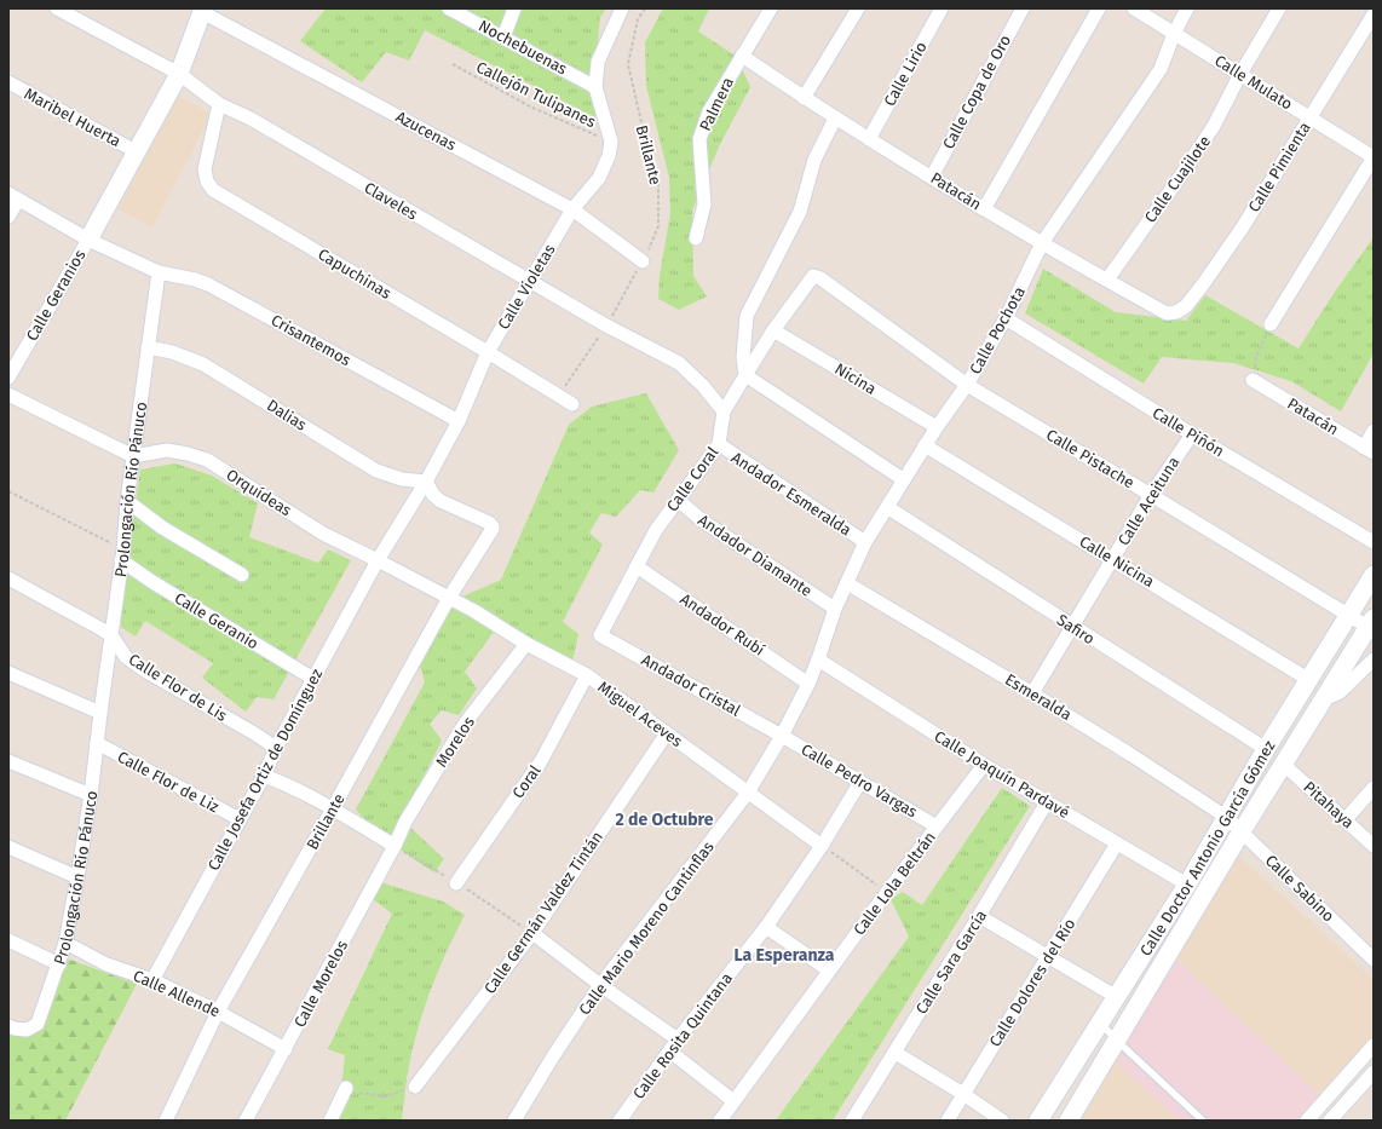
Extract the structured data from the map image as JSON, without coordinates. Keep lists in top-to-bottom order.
{
  "streets": {
    "street": [
      "Nochebuenas",
      "Calle Lirio",
      "Calle Mulato",
      "Calle Copa de Oro",
      "Palmera",
      "Maribel Huerta",
      "Azucenas",
      "Brillante",
      "Calle Pimienta",
      "Calle Cuajilote",
      "Patacán",
      "Claveles",
      "Capuchinas",
      "Calle Violetas",
      "Calle Geranios",
      "Calle Pochota",
      "Crisantemos",
      "Nicina",
      "Dalias",
      "Calle Piñón",
      "Calle Pistache",
      "Calle Coral",
      "Prolongación Río Pánuco",
      "Orquídeas",
      "Andador Esmeralda",
      "Calle Aceituna",
      "Andador Diamante",
      "Calle Nicina",
      "Calle Geranio",
      "Andador Rubí",
      "Safiro",
      "Andador Cristal",
      "Calle Flor de Lis",
      "Esmeralda",
      "Miguel Aceves",
      "Morelos",
      "Calle Josefa Ortiz de Domínguez",
      "Calle Joaquín Pardavé",
      "Calle Pedro Vargas",
      "Calle Flor de Liz",
      "Coral",
      "Pitahaya",
      "Calle Doctor Antonio García Gómez",
      "Calle Lola Beltrán",
      "Calle Sabino",
      "Calle Germán Valdez Tintán",
      "Calle Mario Moreno Cantinflas",
      "Calle Sara García",
      "Calle Dolores del Río",
      "Calle Morelos",
      "Calle Allende",
      "Calle Rosita Quintana"
    ],
    "path": ["Callejón Tulipanes"]
  },
  "crossings": [
    ["Calle Lirio", "Patacán"],
    ["Calle Mulato", "Calle Pimienta"],
    ["Calle Mulato", "Calle Cuajilote"],
    ["Calle Mulato", "Calle Pochota"],
    ["Calle Copa de Oro", "Patacán"],
    ["Callejón Tulipanes", "Calle Violetas"],
    ["Palmera", "Patacán"],
    ["Azucenas", "Brillante"],
    ["Azucenas", "Calle Violetas"],
    ["Brillante", "Claveles"],
    ["Brillante", "Capuchinas"],
    ["Brillante", "Calle Violetas"],
    ["Brillante", "Dalias"],
    ["Brillante", "Miguel Aceves"],
    ["Brillante", "Calle Allende"],
    ["Calle Pimienta", "Patacán"],
    ["Calle Cuajilote", "Patacán"],
    ["Patacán", "Calle Pochota"],
    ["Claveles", "Capuchinas"],
    ["Claveles", "Calle Violetas"],
    ["Claveles", "Calle Coral"],
    ["Capuchinas", "Calle Violetas"],
    ["Calle Violetas", "Crisantemos"],
    ["Calle Violetas", "Dalias"],
    ["Calle Violetas", "Orquídeas"],
    ["Calle Violetas", "Miguel Aceves"],
    ["Calle Violetas", "Calle Josefa Ortiz de Domínguez"],
    ["Calle Pochota", "Nicina"],
    ["Calle Pochota", "Calle Piñón"],
    ["Calle Pochota", "Calle Pistache"],
    ["Calle Pochota", "Andador Esmeralda"],
    ["Calle Pochota", "Andador Diamante"],
    ["Calle Pochota", "Calle Nicina"],
    ["Calle Pochota", "Safiro"],
    ["Calle Pochota", "Esmeralda"],
    ["Calle Pochota", "Calle Joaquín Pardavé"],
    ["Calle Pochota", "Calle Mario Moreno Cantinflas"],
    ["Crisantemos", "Prolongación Río Pánuco"],
    ["Nicina", "Calle Coral"],
    ["Dalias", "Prolongación Río Pánuco"],
    ["Calle Piñón", "Calle Aceituna"],
    ["Calle Pistache", "Calle Coral"],
    ["Calle Pistache", "Calle Aceituna"],
    ["Calle Pistache", "Calle Doctor Antonio García Gómez"],
    ["Calle Coral", "Andador Esmeralda"],
    ["Calle Coral", "Andador Diamante"],
    ["Calle Coral", "Andador Rubí"],
    ["Calle Coral", "Andador Cristal"],
    ["Prolongación Río Pánuco", "Orquídeas"],
    ["Prolongación Río Pánuco", "Calle Geranio"],
    ["Prolongación Río Pánuco", "Calle Flor de Lis"],
    ["Prolongación Río Pánuco", "Calle Flor de Liz"],
    ["Prolongación Río Pánuco", "Calle Allende"],
    ["Orquídeas", "Miguel Aceves"],
    ["Orquídeas", "Calle Josefa Ortiz de Domínguez"],
    ["Calle Aceituna", "Calle Nicina"],
    ["Calle Aceituna", "Safiro"],
    ["Calle Aceituna", "Esmeralda"],
    ["Calle Nicina", "Calle Doctor Antonio García Gómez"],
    ["Calle Geranio", "Calle Josefa Ortiz de Domínguez"],
    ["Andador Rubí", "Calle Mario Moreno Cantinflas"],
    ["Safiro", "Calle Doctor Antonio García Gómez"],
    ["Andador Cristal", "Calle Pedro Vargas"],
    ["Andador Cristal", "Calle Mario Moreno Cantinflas"],
    ["Calle Flor de Lis", "Calle Josefa Ortiz de Domínguez"],
    ["Esmeralda", "Calle Doctor Antonio García Gómez"],
    ["Esmeralda", "Calle Sabino"],
    ["Miguel Aceves", "Morelos"],
    ["Miguel Aceves", "Calle Josefa Ortiz de Domínguez"],
    ["Miguel Aceves", "Coral"],
    ["Miguel Aceves", "Calle Germán Valdez Tintán"],
    ["Miguel Aceves", "Calle Mario Moreno Cantinflas"],
    ["Miguel Aceves", "Calle Rosita Quintana"],
    ["Morelos", "Calle Morelos"],
    ["Calle Josefa Ortiz de Domínguez", "Calle Flor de Liz"],
    ["Calle Josefa Ortiz de Domínguez", "Calle Allende"],
    ["Calle Joaquín Pardavé", "Calle Doctor Antonio García Gómez"],
    ["Calle Joaquín Pardavé", "Calle Lola Beltrán"],
    ["Calle Joaquín Pardavé", "Calle Mario Moreno Cantinflas"],
    ["Calle Joaquín Pardavé", "Calle Sara García"],
    ["Calle Joaquín Pardavé", "Calle Dolores del Río"],
    ["Calle Pedro Vargas", "Calle Lola Beltrán"],
    ["Calle Pedro Vargas", "Calle Mario Moreno Cantinflas"],
    ["Calle Pedro Vargas", "Calle Rosita Quintana"],
    ["Pitahaya", "Calle Doctor Antonio García Gómez"],
    ["Calle Doctor Antonio García Gómez", "Calle Sabino"],
    ["Calle Morelos", "Calle Allende"]
  ],
  "districts": ["2 de Octubre", "La Esperanza"]
}
